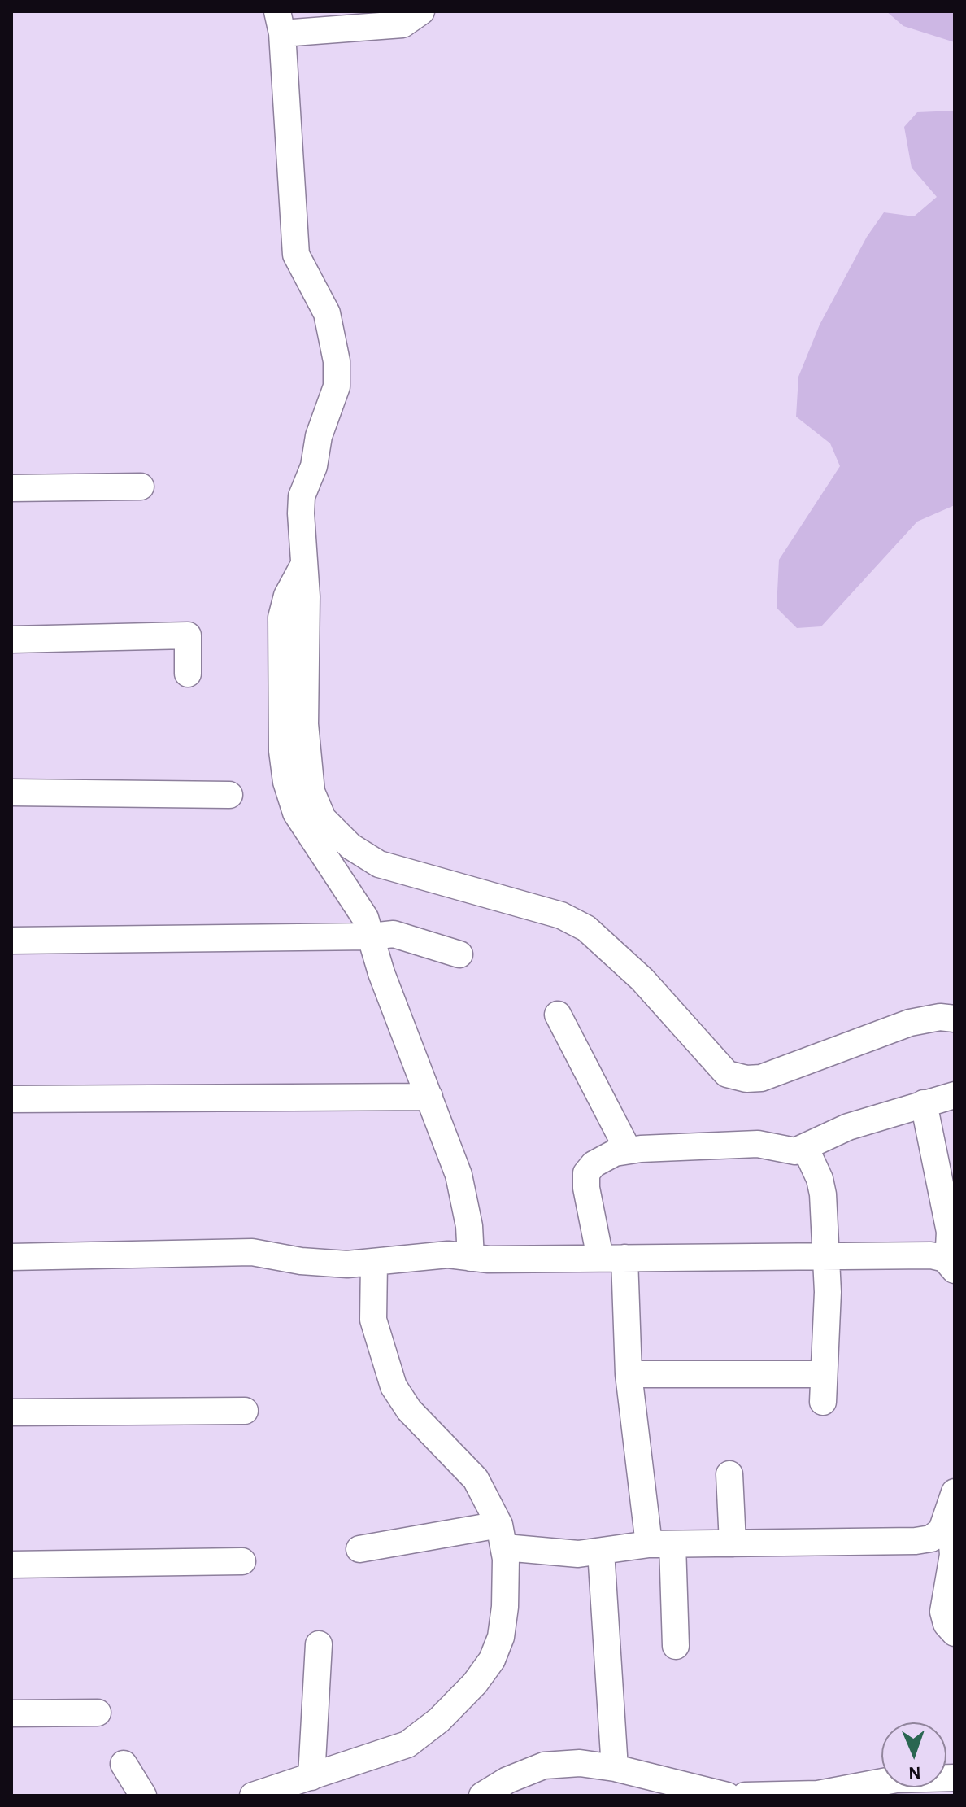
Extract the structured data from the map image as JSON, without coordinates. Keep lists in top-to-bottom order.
{
  "north": "bottom"
}
